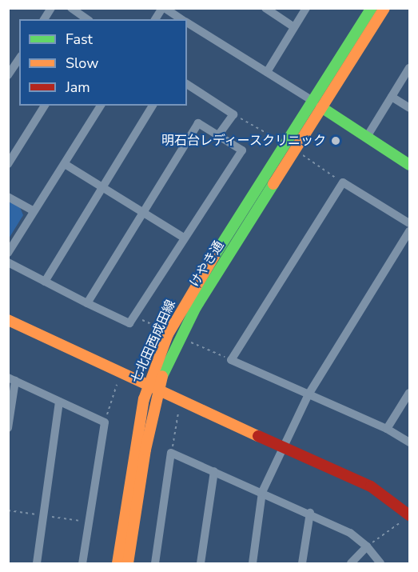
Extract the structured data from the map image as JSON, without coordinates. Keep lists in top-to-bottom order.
{
  "streets": {
    "street": ["けやき通", "七北田西成田線"]
  },
  "crossings": [
    ["けやき通", "七北田西成田線"]
  ],
  "places": ["明石台レディースクリニック"],
  "legend": ["Fast", "Slow", "Jam"]
}
